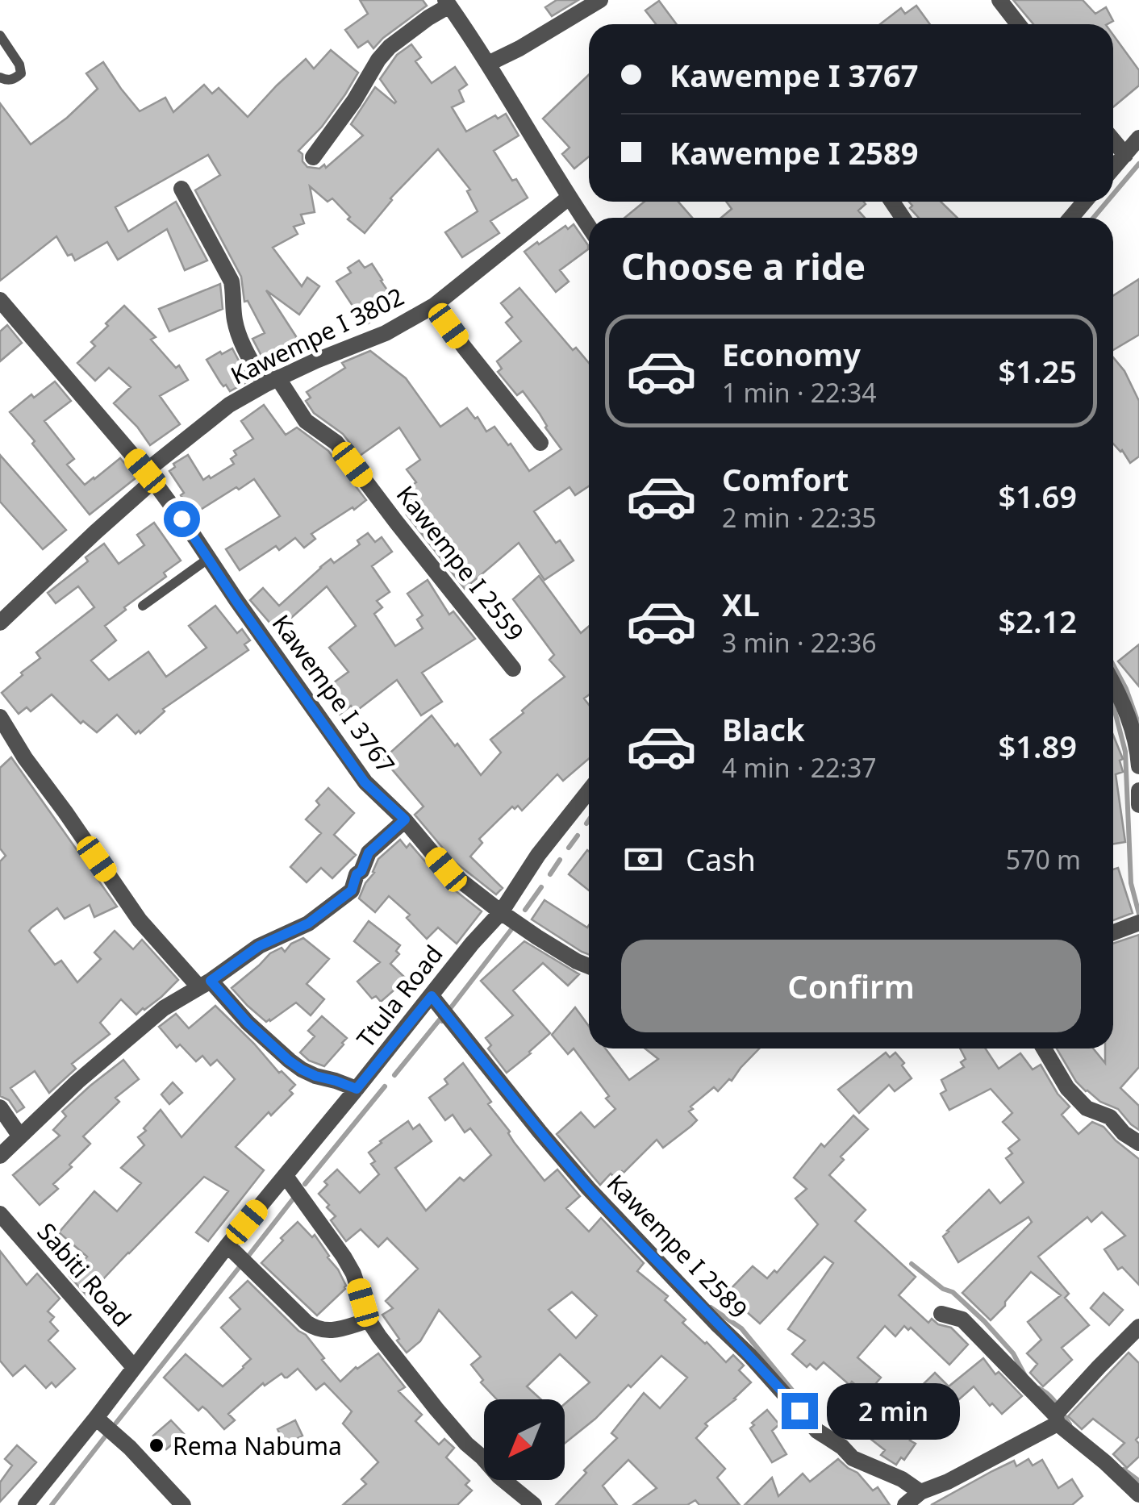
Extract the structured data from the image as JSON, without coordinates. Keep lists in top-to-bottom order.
{
  "streets": {
    "street": [
      "Kawempe I 3802",
      "Kawempe I 2559",
      "Kawempe I 3767",
      "Ttula Road",
      "Kawempe I 2589",
      "Sabiti Road"
    ]
  },
  "crossings": [
    ["Kawempe I 3802", "Kawempe I 2559"],
    ["Kawempe I 3802", "Kawempe I 3767"],
    ["Kawempe I 3767", "Ttula Road"],
    ["Ttula Road", "Kawempe I 2589"],
    ["Ttula Road", "Sabiti Road"]
  ],
  "places": ["Rema Nabuma"],
  "north": "bottom left",
  "page": {
    "banner": ["Kawempe I 3767", "Kawempe I 2589"],
    "heading": "Choose a ride",
    "list": [
      {
        "name": "Economy",
        "note": "1 min · 22:34",
        "value": "$1.25"
      },
      {
        "name": "Comfort",
        "note": "2 min · 22:35",
        "value": "$1.69"
      },
      {
        "name": "XL",
        "note": "3 min · 22:36",
        "value": "$2.12"
      },
      {
        "name": "Black",
        "note": "4 min · 22:37",
        "value": "$1.89"
      }
    ],
    "pay": ["Cash", "570 m"],
    "buttons": "Confirm",
    "bubble": "2 min"
  }
}
